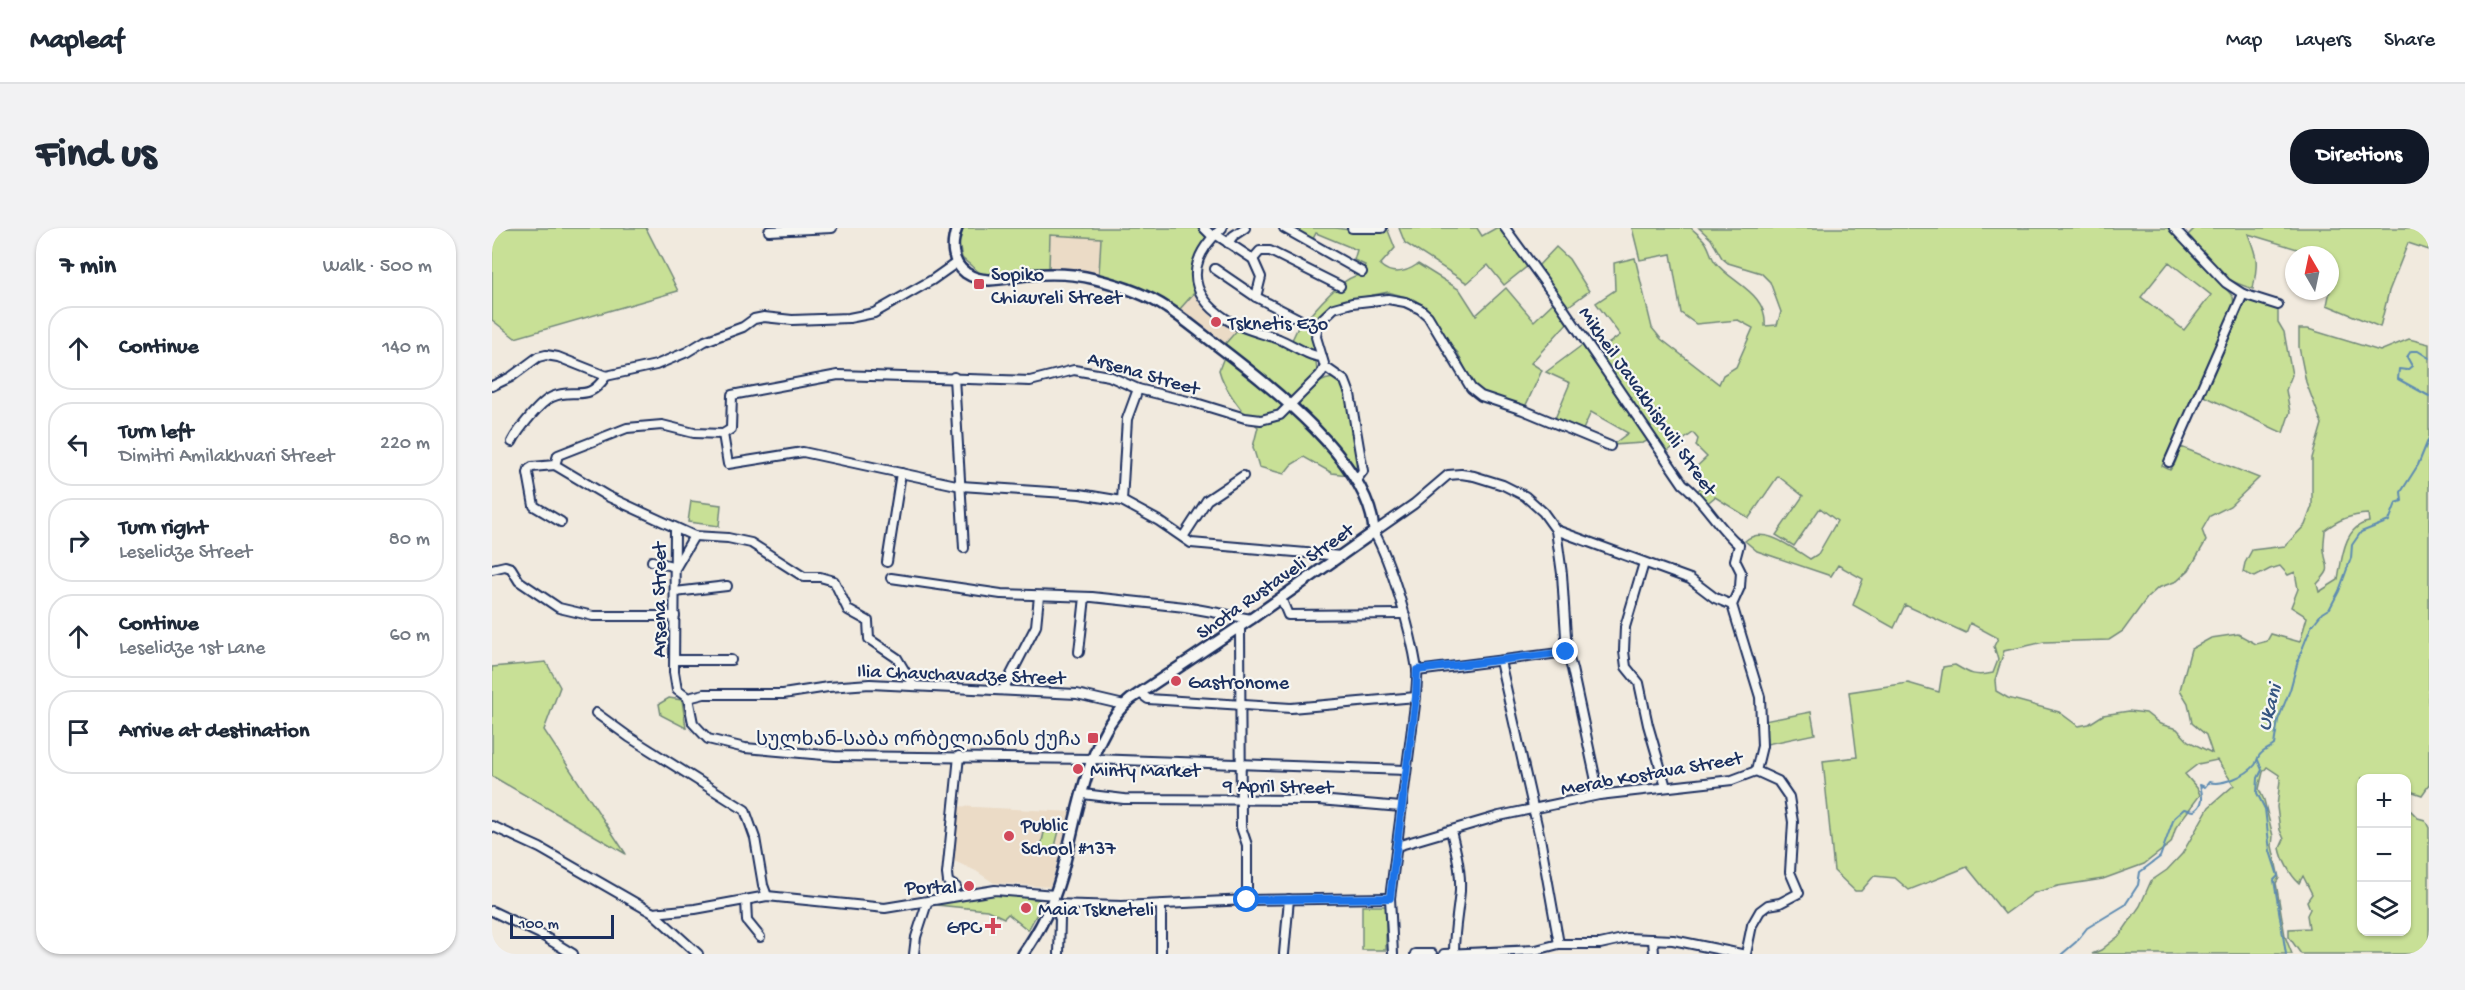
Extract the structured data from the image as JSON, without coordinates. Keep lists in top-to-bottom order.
{
  "streets": {
    "main road": ["Shota Rustaveli Street"],
    "street": [
      "Arsena Street",
      "Mikheil Javakhishvili Street",
      "Ilia Chavchavadze Street",
      "Merab Kostava Street",
      "9 April Street"
    ]
  },
  "crossings": [
    ["Arsena Street", "Shota Rustaveli Street"],
    ["Arsena Street", "Ilia Chavchavadze Street"],
    ["Shota Rustaveli Street", "Ilia Chavchavadze Street"],
    ["Shota Rustaveli Street", "9 April Street"]
  ],
  "water": ["Ukani"],
  "places": {
    "transit": ["Sopiko Chiaureli Street", "სულხან-საბა ორბელიანის ქუჩა"],
    "other": [
      "Tsknetis Ezo",
      "Gastronome",
      "Minty Market",
      "Public School #137",
      "Portal",
      "Maia Tskneteli"
    ],
    "health": ["GPC"]
  },
  "scale_bar": "100 m",
  "north": "top",
  "page": {
    "header": "Mapleaf",
    "nav": ["Map", "Layers", "Share"],
    "buttons": "Directions",
    "title": "Find us",
    "heading": ["7 min", "Walk · 500 m"],
    "list": [
      ["Continue", "140 m"],
      ["Turn left", "Dimitri Amilakhvari Street", "220 m"],
      ["Turn right", "Leselidze Street", "80 m"],
      ["Continue", "Leselidze 1st Lane", "60 m"],
      "Arrive at destination"
    ],
    "map_buttons": ["+", "−"],
    "scale": "100 m"
  }
}
